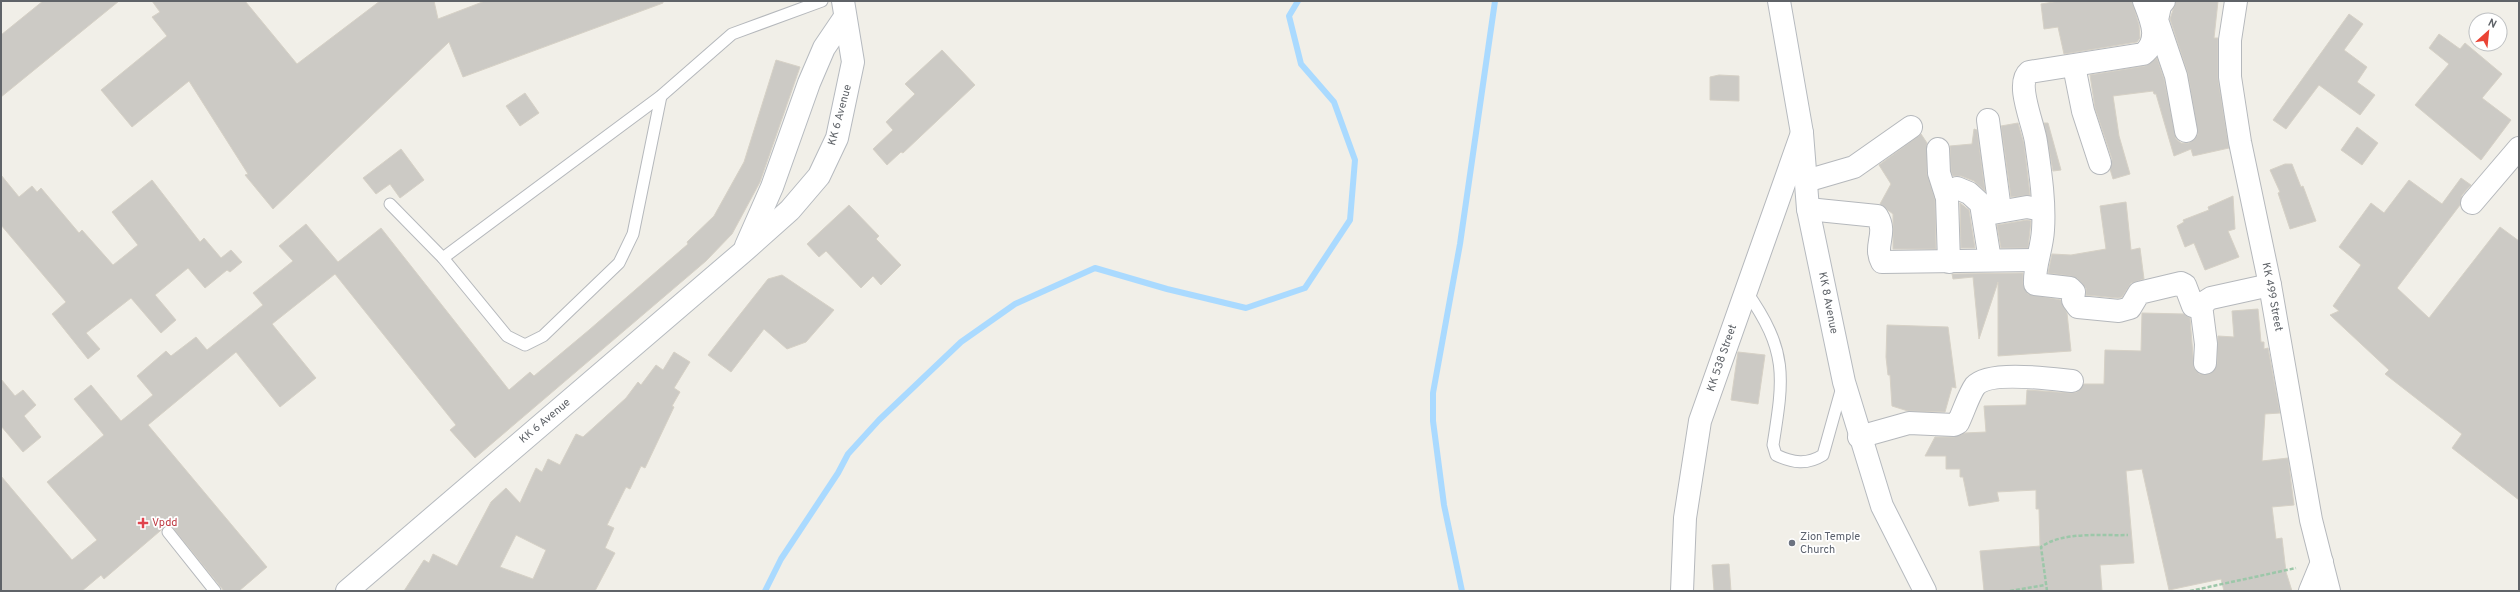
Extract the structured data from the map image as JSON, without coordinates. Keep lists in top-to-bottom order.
{
  "streets": {
    "street": [
      "KK 6 Avenue",
      "KK 499 Street",
      "KK 8 Avenue",
      "KK 538 Street"
    ]
  },
  "crossings": [
    ["KK 8 Avenue", "KK 538 Street"]
  ],
  "places": {
    "health": ["Vpdd"],
    "other": ["Zion Temple Church"]
  },
  "north": "top right"
}
